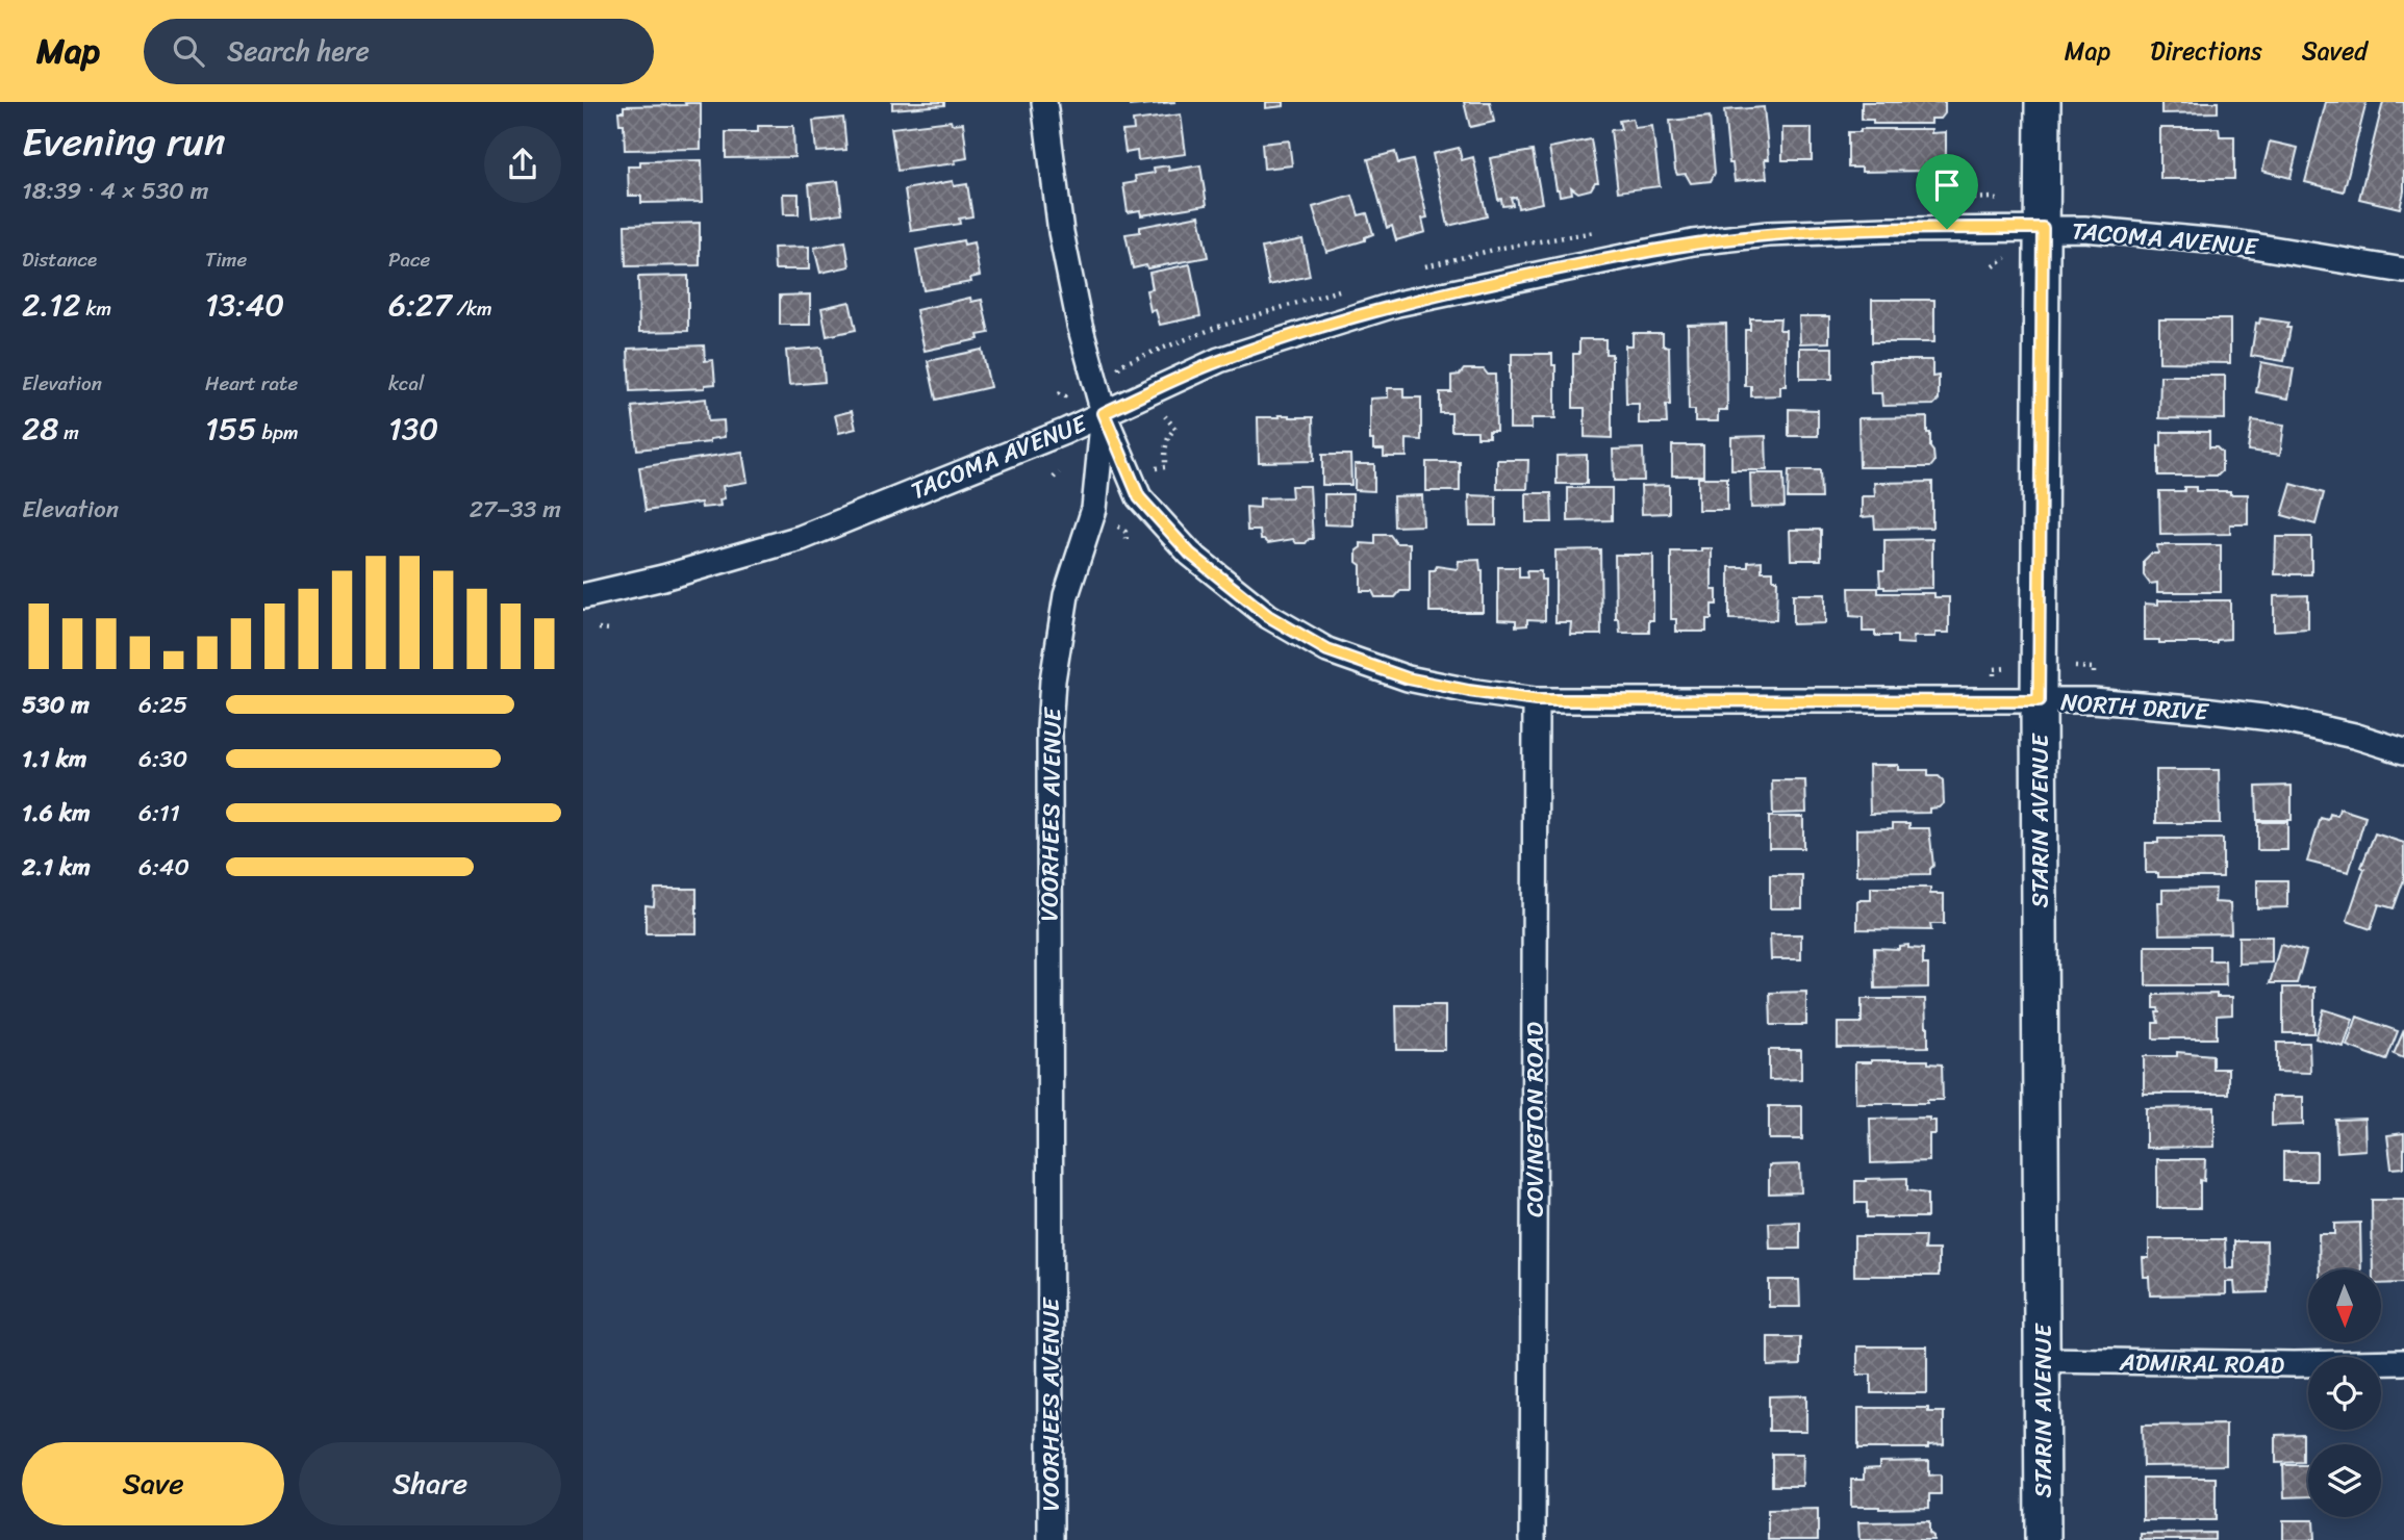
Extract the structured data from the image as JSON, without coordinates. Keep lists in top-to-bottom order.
{
  "streets": {
    "street": [
      "TACOMA AVENUE",
      "NORTH DRIVE",
      "VOORHEES AVENUE",
      "STARIN AVENUE",
      "COVINGTON ROAD",
      "ADMIRAL ROAD"
    ]
  },
  "crossings": [
    ["TACOMA AVENUE", "NORTH DRIVE"],
    ["TACOMA AVENUE", "VOORHEES AVENUE"],
    ["TACOMA AVENUE", "STARIN AVENUE"],
    ["NORTH DRIVE", "VOORHEES AVENUE"],
    ["NORTH DRIVE", "STARIN AVENUE"],
    ["NORTH DRIVE", "COVINGTON ROAD"],
    ["STARIN AVENUE", "ADMIRAL ROAD"]
  ],
  "north": "bottom",
  "page": {
    "header": "Map",
    "search": "Search here",
    "nav": ["Map", "Directions", "Saved"],
    "heading": ["Evening run", "18:39 · 4 × 530 m"],
    "stats": [
      ["Distance", "2.12 km"],
      ["Time", "13:40"],
      ["Pace", "6:27 /km"],
      ["Elevation", "28 m"],
      ["Heart rate", "155 bpm"],
      ["kcal", "130"]
    ],
    "chart": ["Elevation", "27–33 m"],
    "list": [
      {
        "name": "530 m",
        "note": "6:25"
      },
      {
        "name": "1.1 km",
        "note": "6:30"
      },
      {
        "name": "1.6 km",
        "note": "6:11"
      },
      {
        "name": "2.1 km",
        "note": "6:40"
      }
    ],
    "buttons": ["Save", "Share"]
  }
}
